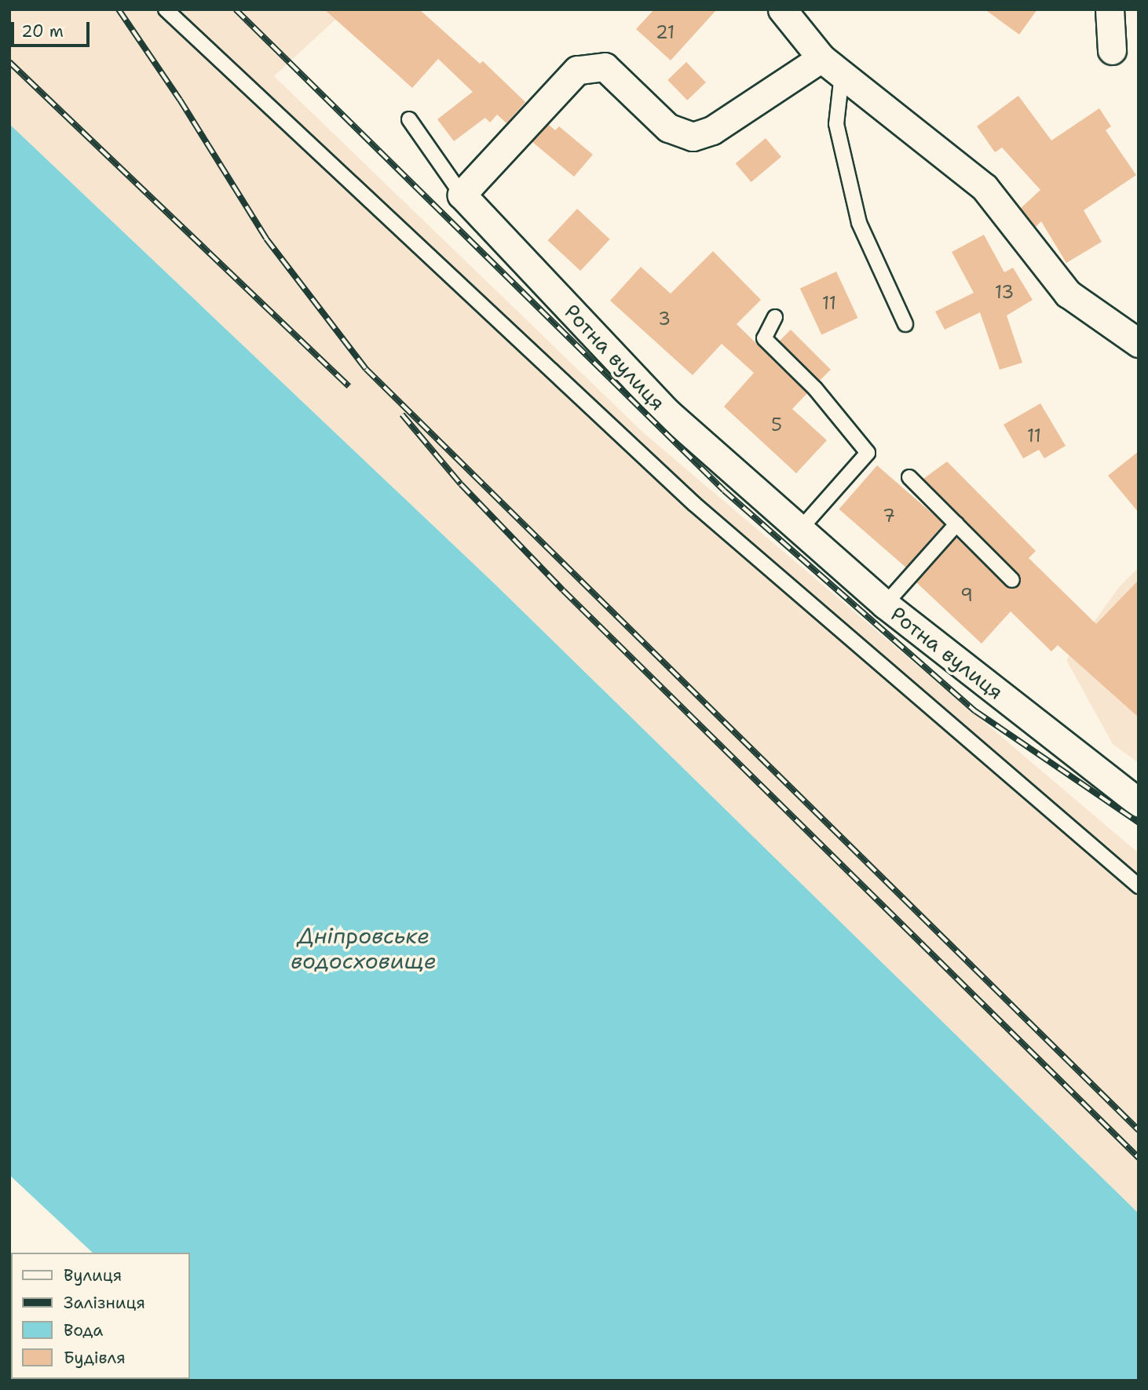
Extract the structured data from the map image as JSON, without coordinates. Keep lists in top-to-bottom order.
{
  "streets": {
    "street": ["Ротна вулиця"]
  },
  "water": ["Дніпровське водосховище"],
  "house_numbers": [
    "21",
    "13",
    "11",
    "3",
    "5",
    "11",
    "7",
    "9"
  ],
  "legend": [
    "Вулиця",
    "Залізниця",
    "Вода",
    "Будівля"
  ],
  "scale_bar": "20 m"
}
